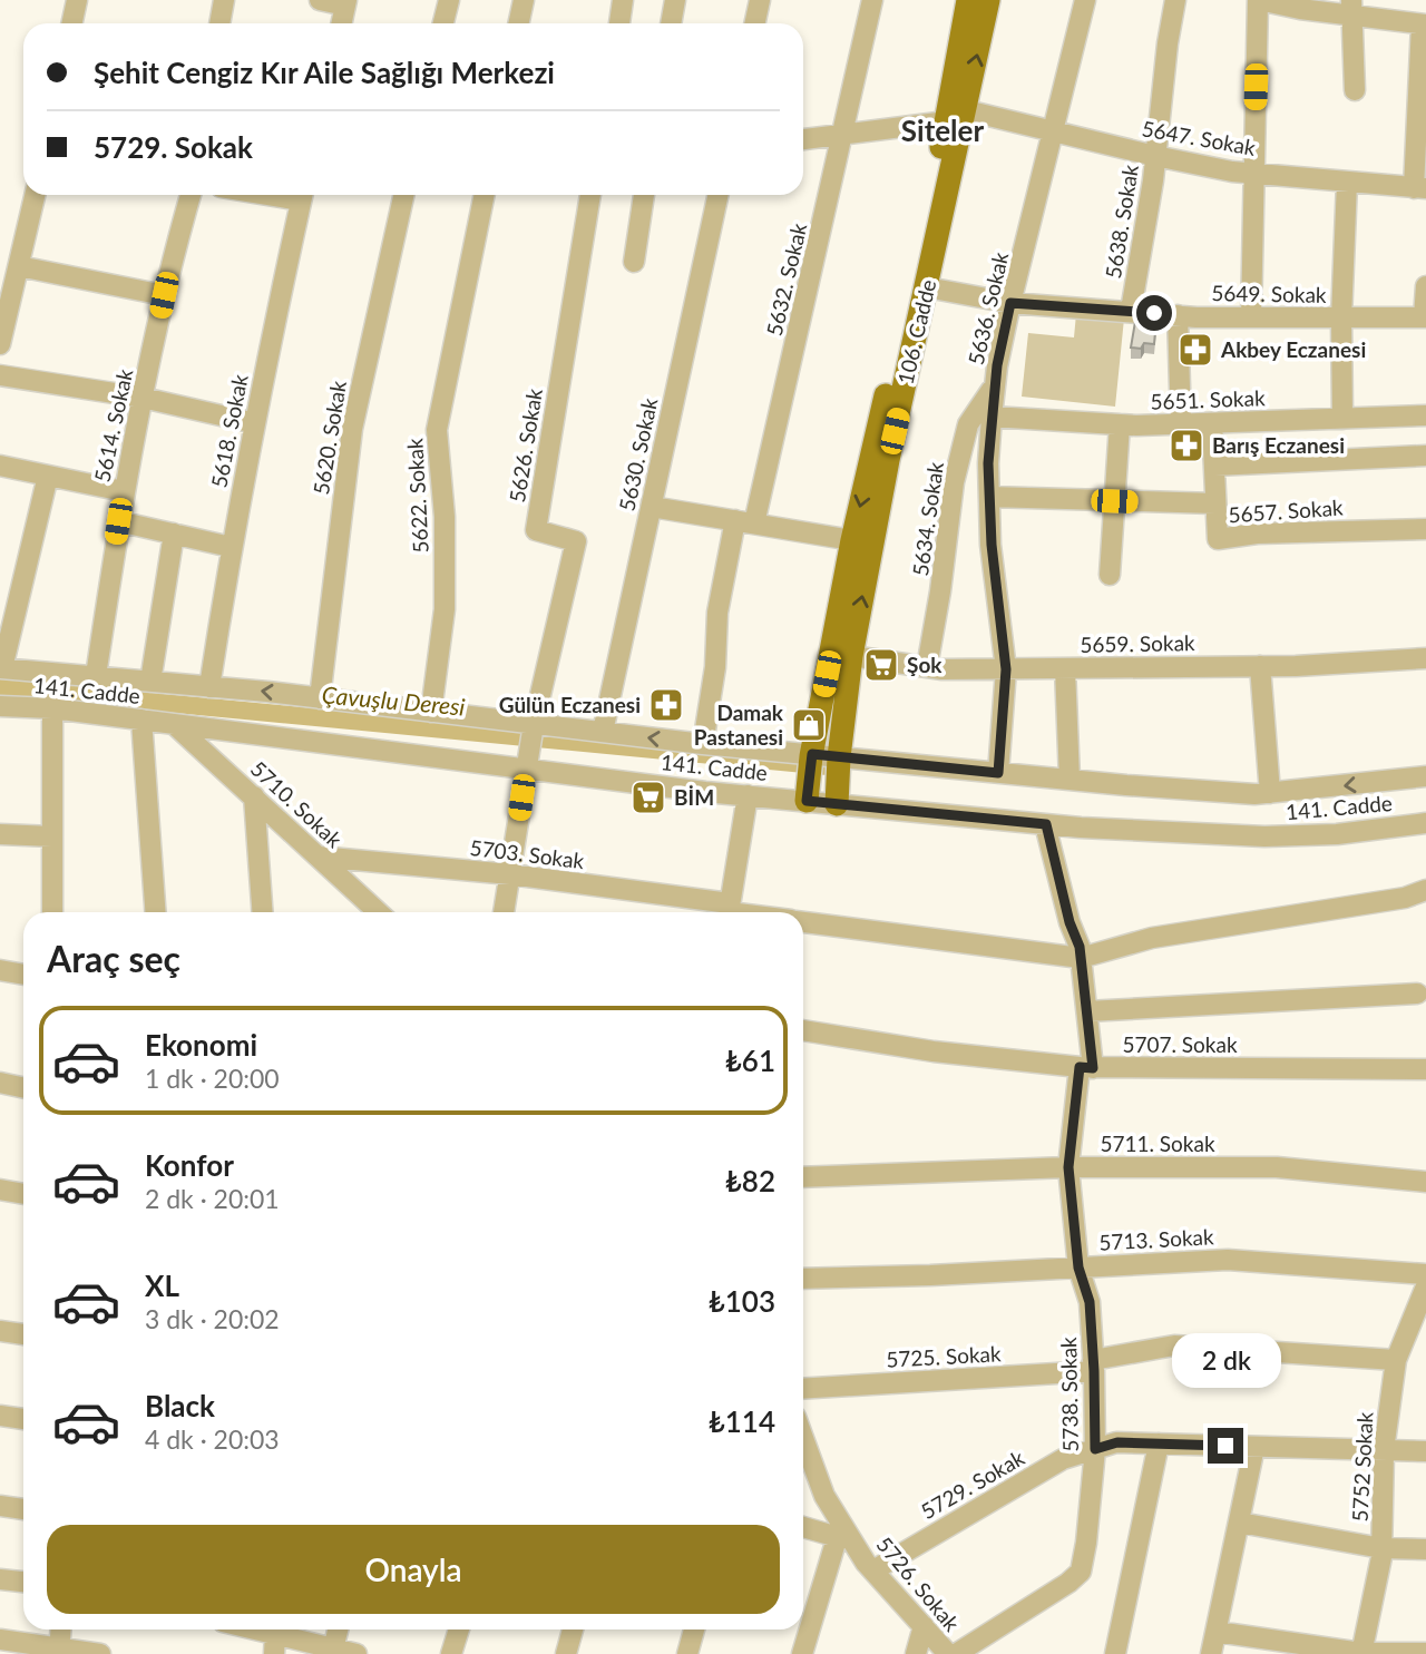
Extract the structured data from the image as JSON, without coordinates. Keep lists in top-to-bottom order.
{
  "streets": {
    "main road": ["106. Cadde"],
    "street": [
      "5647. Sokak",
      "5638. Sokak",
      "5632. Sokak",
      "5649. Sokak",
      "5636. Sokak",
      "5651. Sokak",
      "5614. Sokak",
      "5618. Sokak",
      "5620. Sokak",
      "5626. Sokak",
      "5630. Sokak",
      "5622. Sokak",
      "5657. Sokak",
      "5634. Sokak",
      "5659. Sokak",
      "141. Cadde",
      "5710. Sokak",
      "5703. Sokak",
      "5707. Sokak",
      "5711. Sokak",
      "5713. Sokak",
      "5725. Sokak",
      "5738. Sokak",
      "5752 Sokak",
      "5729. Sokak",
      "5726. Sokak"
    ]
  },
  "crossings": [
    ["5647. Sokak", "5638. Sokak"],
    ["5647. Sokak", "5632. Sokak"],
    ["5647. Sokak", "5636. Sokak"],
    ["5647. Sokak", "106. Cadde"],
    ["5638. Sokak", "5649. Sokak"],
    ["5632. Sokak", "141. Cadde"],
    ["5649. Sokak", "5636. Sokak"],
    ["5649. Sokak", "106. Cadde"],
    ["5636. Sokak", "5651. Sokak"],
    ["5636. Sokak", "5634. Sokak"],
    ["5636. Sokak", "5659. Sokak"],
    ["5636. Sokak", "141. Cadde"],
    ["106. Cadde", "5659. Sokak"],
    ["106. Cadde", "141. Cadde"],
    ["5651. Sokak", "5657. Sokak"],
    ["5614. Sokak", "141. Cadde"],
    ["5618. Sokak", "141. Cadde"],
    ["5620. Sokak", "141. Cadde"],
    ["5626. Sokak", "141. Cadde"],
    ["5630. Sokak", "141. Cadde"],
    ["5622. Sokak", "141. Cadde"],
    ["5634. Sokak", "5659. Sokak"],
    ["141. Cadde", "5710. Sokak"],
    ["141. Cadde", "5738. Sokak"],
    ["5710. Sokak", "5703. Sokak"],
    ["5703. Sokak", "5738. Sokak"],
    ["5707. Sokak", "5738. Sokak"],
    ["5711. Sokak", "5738. Sokak"],
    ["5713. Sokak", "5738. Sokak"],
    ["5725. Sokak", "5738. Sokak"],
    ["5725. Sokak", "5752 Sokak"],
    ["5738. Sokak", "5729. Sokak"],
    ["5752 Sokak", "5729. Sokak"],
    ["5729. Sokak", "5726. Sokak"]
  ],
  "districts": ["Siteler"],
  "water": ["Çavuşlu Deresi"],
  "places": {
    "pharmacy": ["Akbey Eczanesi", "Barış Eczanesi", "Gülün Eczanesi"],
    "supermarket": ["Şok", "BİM"],
    "shop": ["Damak Pastanesi"]
  },
  "page": {
    "banner": ["Şehit Cengiz Kır Aile Sağlığı Merkezi", "5729. Sokak"],
    "heading": "Araç seç",
    "list": [
      {
        "name": "Ekonomi",
        "note": "1 dk · 20:00",
        "value": "₺61"
      },
      {
        "name": "Konfor",
        "note": "2 dk · 20:01",
        "value": "₺82"
      },
      {
        "name": "XL",
        "note": "3 dk · 20:02",
        "value": "₺103"
      },
      {
        "name": "Black",
        "note": "4 dk · 20:03",
        "value": "₺114"
      }
    ],
    "bubble": "2 dk",
    "buttons": "Onayla"
  }
}
